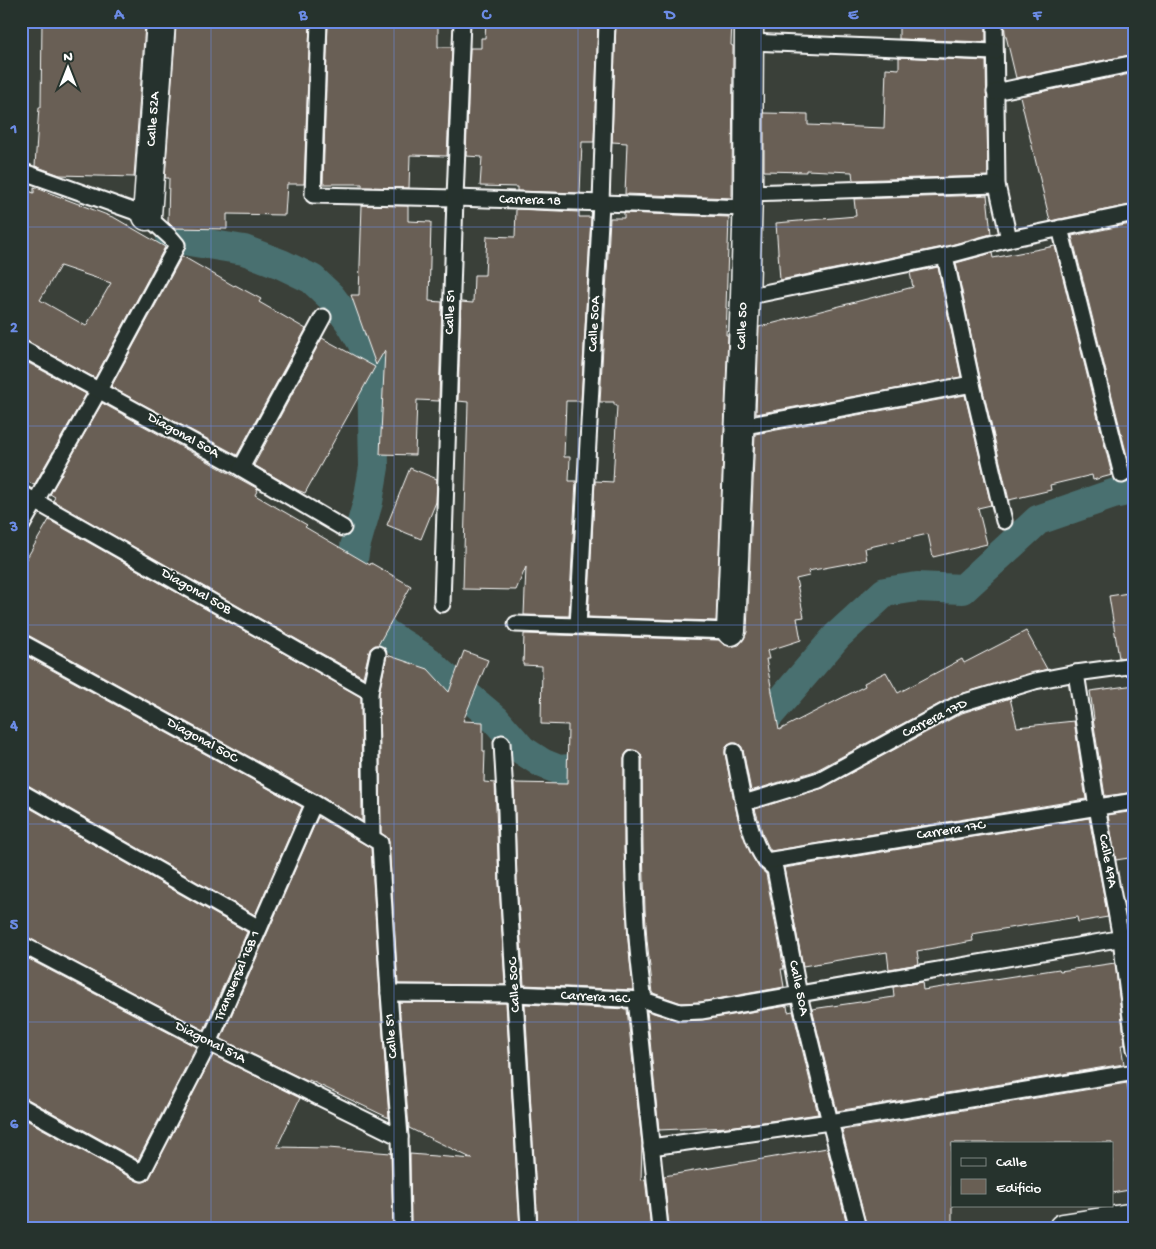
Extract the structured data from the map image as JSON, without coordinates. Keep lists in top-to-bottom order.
{
  "streets": {
    "street": ["Calle 52A", "Calle 50"],
    "lane": [
      "Carrera 18",
      "Calle 51",
      "Calle 50A",
      "Diagonal 50A",
      "Diagonal 50B",
      "Carrera 17D",
      "Diagonal 50C",
      "Carrera 17C",
      "Calle 49A",
      "Transversal 16B 1",
      "Calle 50C",
      "Carrera 16C",
      "Diagonal 51A"
    ]
  },
  "crossings": [
    ["Carrera 18", "Calle 51"],
    ["Carrera 18", "Calle 50A"],
    ["Carrera 18", "Calle 50"],
    ["Calle 51", "Diagonal 50B"],
    ["Calle 51", "Diagonal 50C"],
    ["Calle 51", "Carrera 16C"],
    ["Calle 51", "Diagonal 51A"],
    ["Calle 50A", "Carrera 17D"],
    ["Calle 50A", "Carrera 17C"],
    ["Calle 50A", "Carrera 16C"],
    ["Carrera 17D", "Calle 49A"],
    ["Diagonal 50C", "Transversal 16B 1"],
    ["Carrera 17C", "Calle 49A"],
    ["Calle 49A", "Carrera 16C"],
    ["Transversal 16B 1", "Diagonal 51A"],
    ["Calle 50C", "Carrera 16C"]
  ],
  "legend": ["Calle", "Edificio"],
  "north": "top",
  "grid": {
    "columns": [
      "A",
      "B",
      "C",
      "D",
      "E",
      "F"
    ],
    "rows": [
      "1",
      "2",
      "3",
      "4",
      "5",
      "6"
    ]
  }
}
